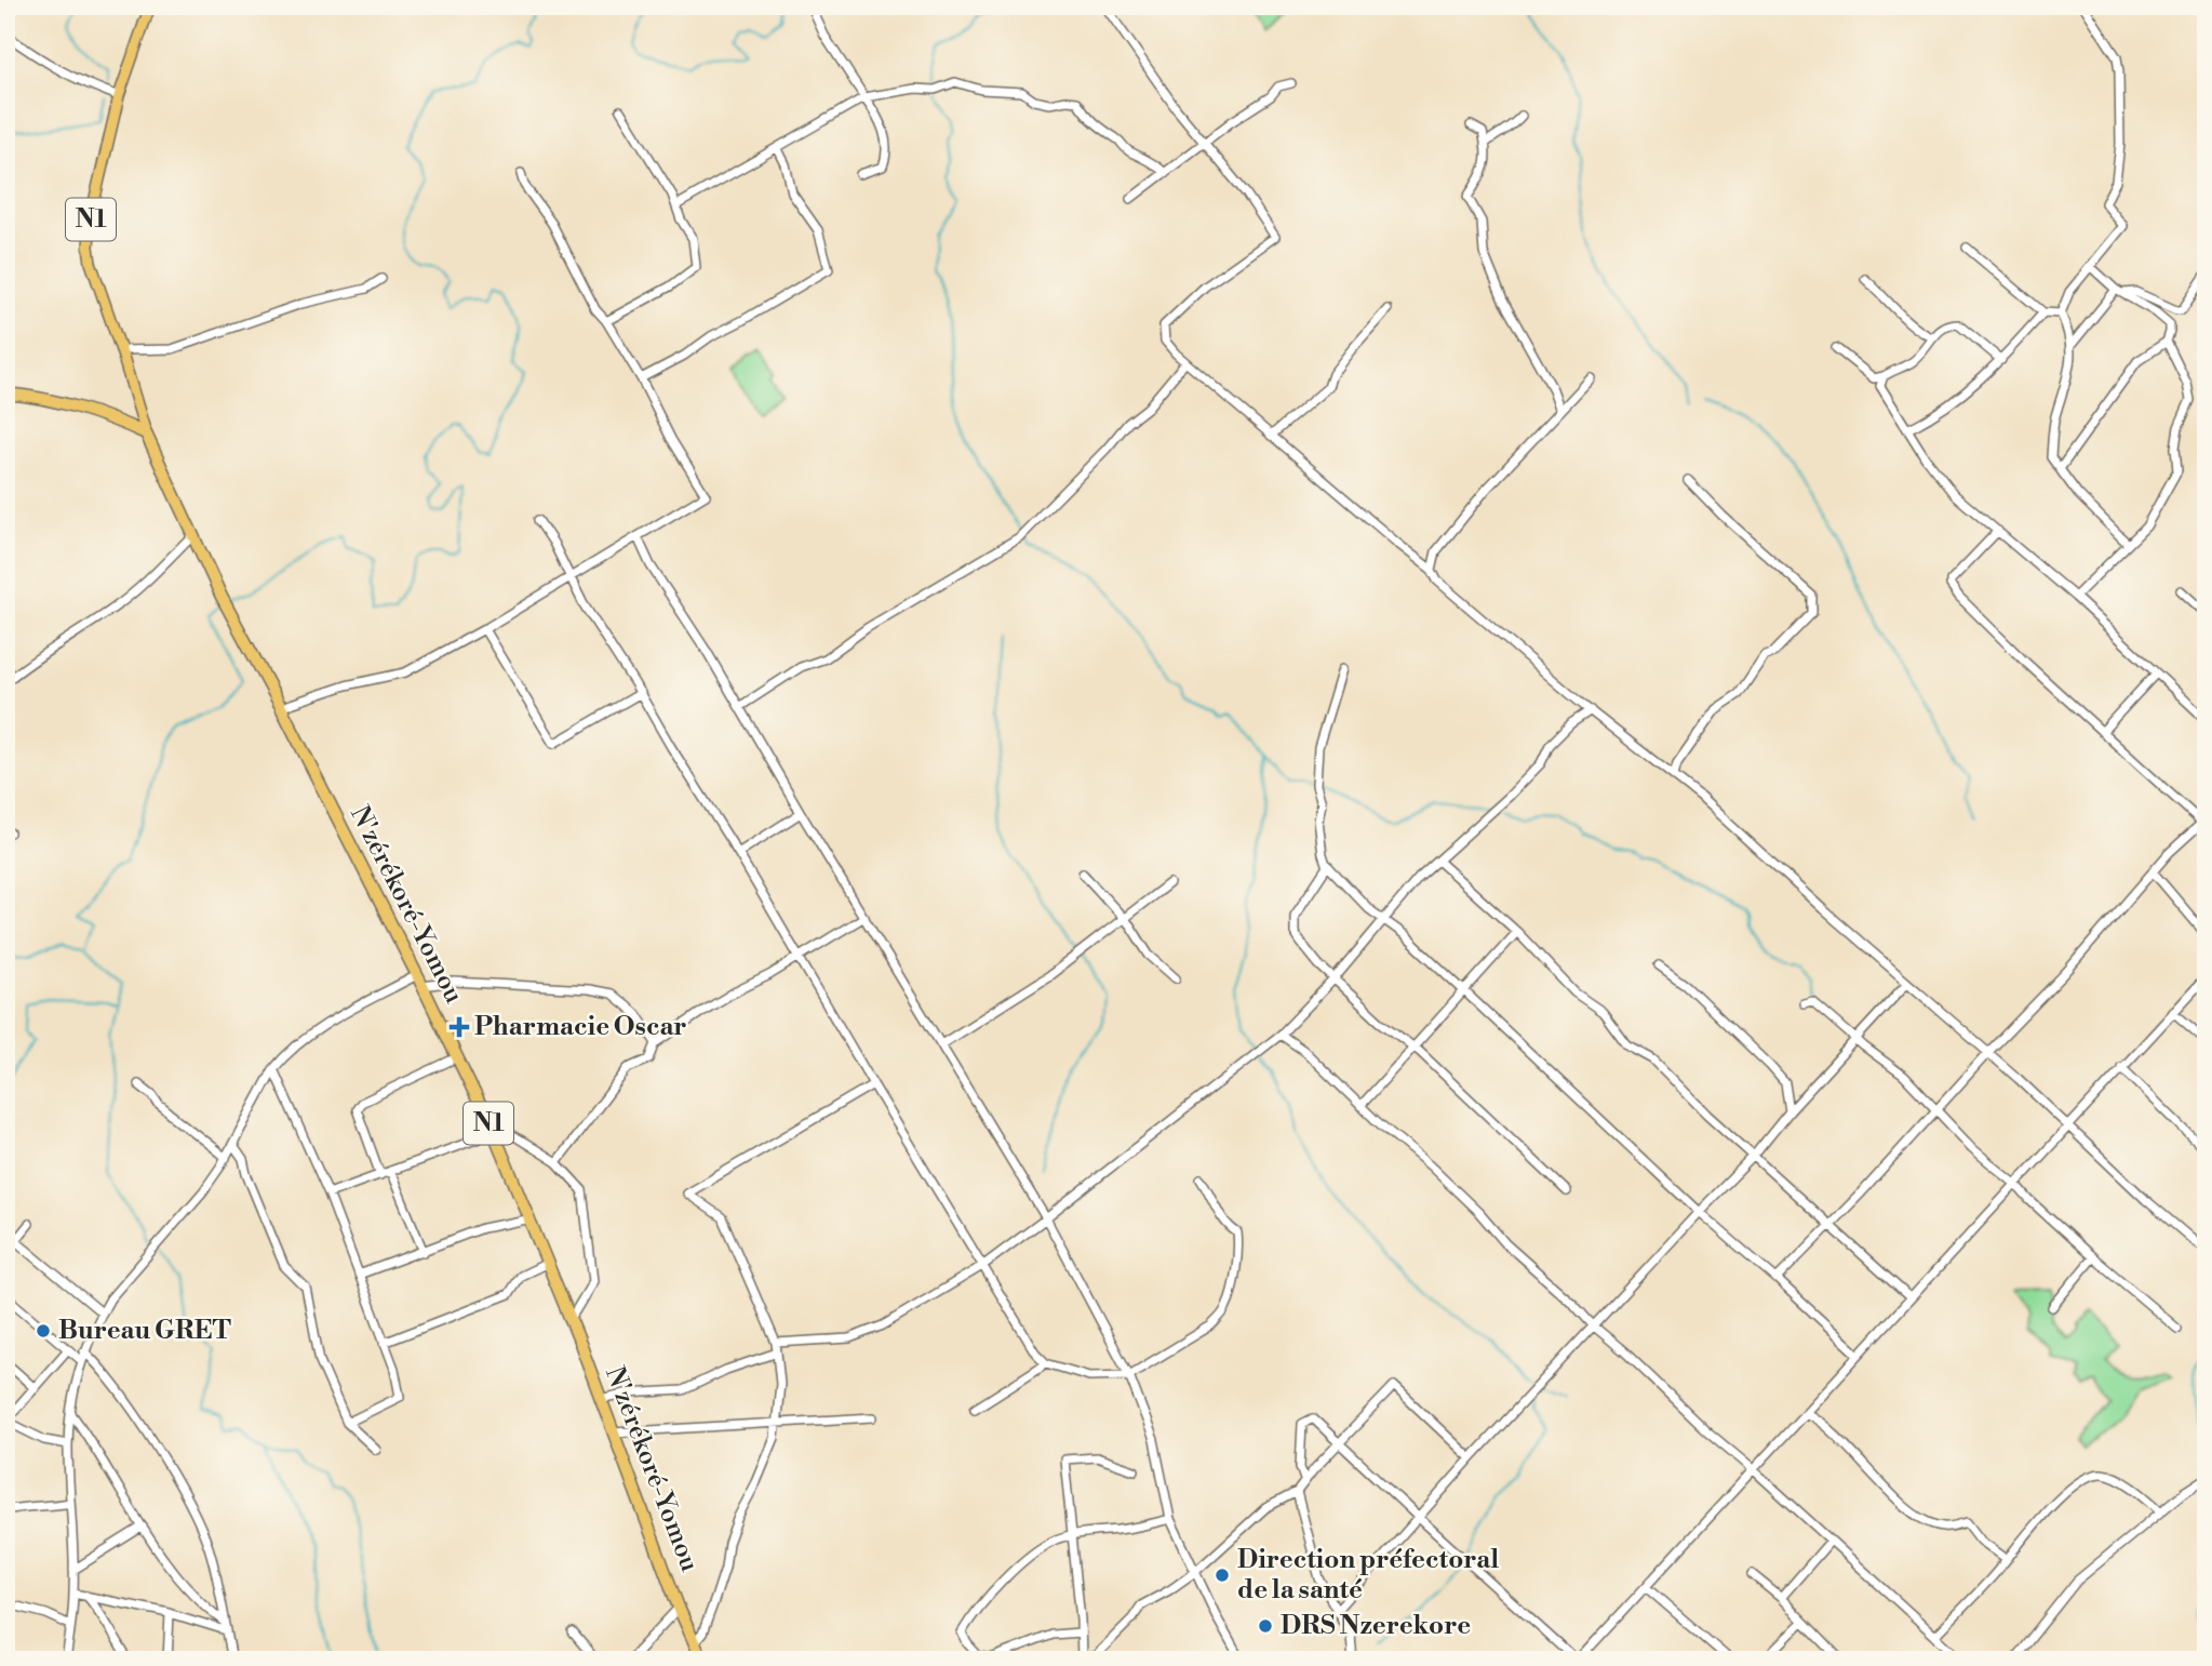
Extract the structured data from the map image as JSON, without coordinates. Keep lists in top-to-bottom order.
{
  "streets": {
    "highway": ["N1", "N'zérékoré-Yomou"]
  },
  "crossings": [
    ["N1", "N'zérékoré-Yomou"]
  ],
  "places": {
    "health": ["Pharmacie Oscar"],
    "other": ["Bureau GRET", "Direction préfectoral de la santé", "DRS Nzerekore"]
  }
}
